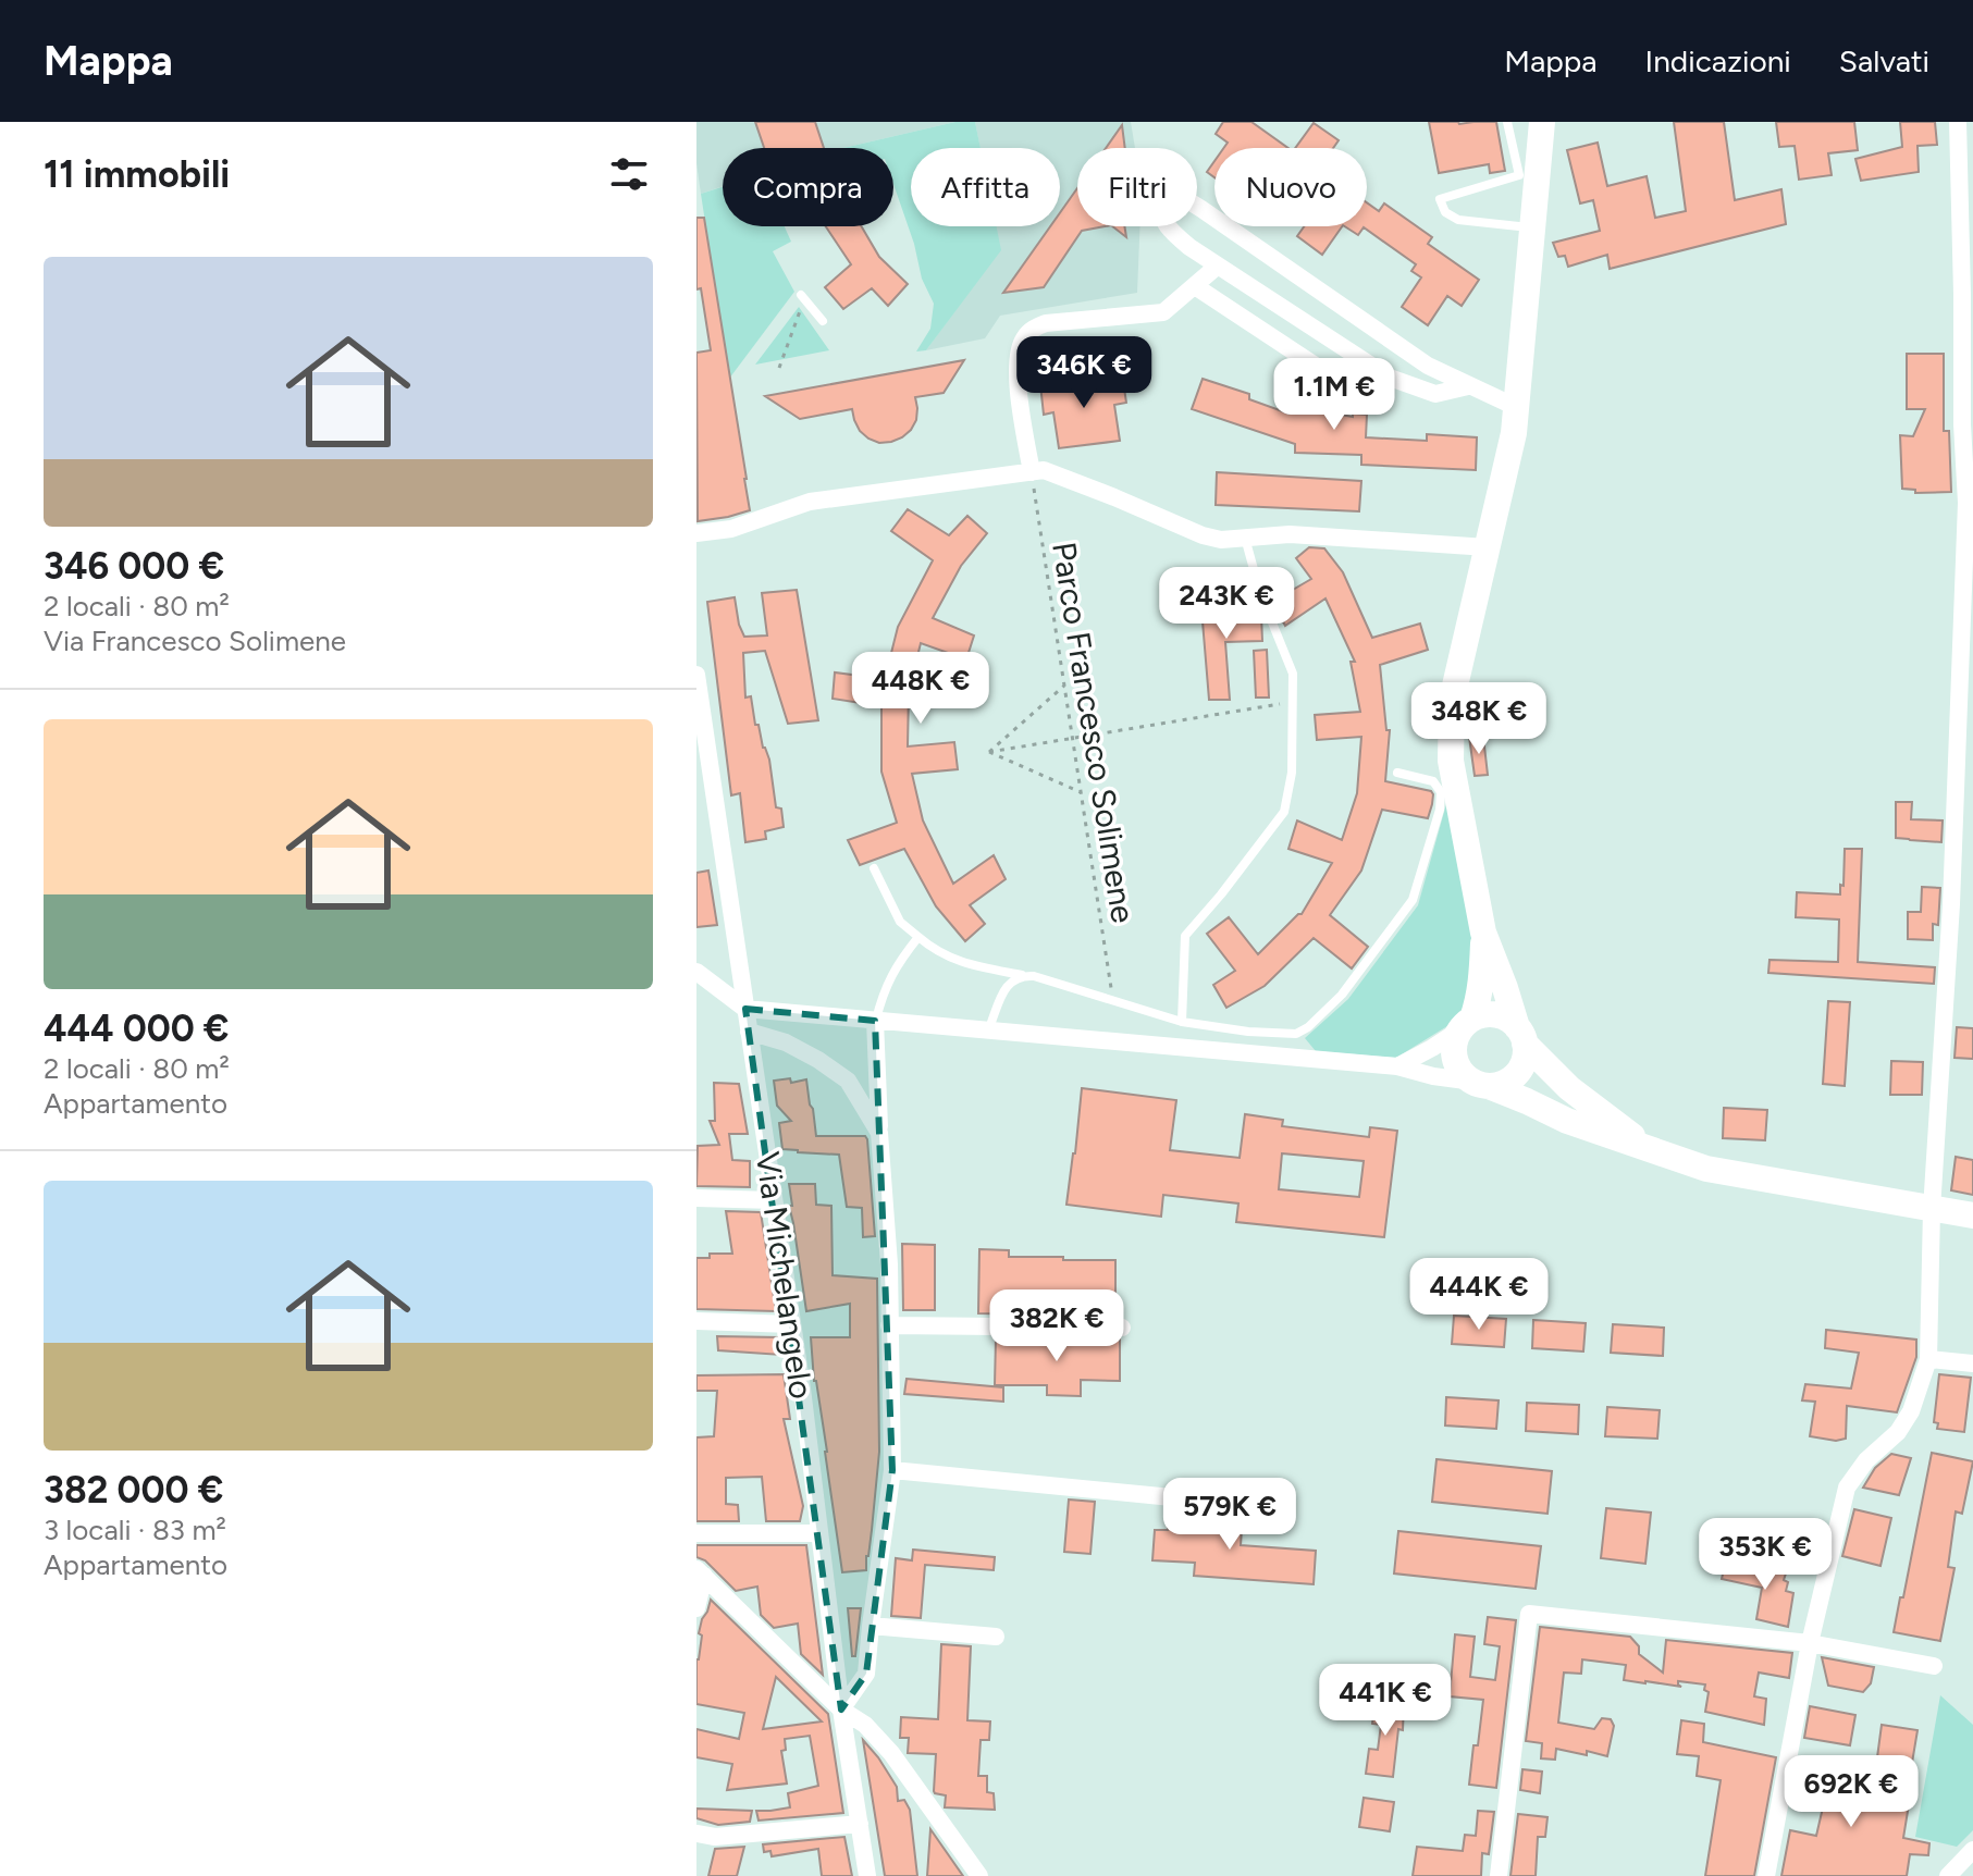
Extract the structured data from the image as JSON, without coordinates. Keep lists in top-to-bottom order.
{
  "streets": {
    "street": ["Via Michelangelo"],
    "path": ["Parco Francesco Solimene"]
  },
  "page": {
    "header": "Mappa",
    "nav": ["Mappa", "Indicazioni", "Salvati"],
    "heading": "11 immobili",
    "chip": [
      "Compra",
      "Affitta",
      "Filtri",
      "Nuovo"
    ],
    "list": [
      {
        "name": "346 000 €",
        "note": "2 locali · 80 m² · Via Francesco Solimene"
      },
      {
        "name": "444 000 €",
        "note": "2 locali · 80 m² · Appartamento"
      },
      {
        "name": "382 000 €",
        "note": "3 locali · 83 m² · Appartamento"
      }
    ],
    "price": [
      "346K €",
      "1.1M €",
      "243K €",
      "448K €",
      "348K €",
      "444K €",
      "382K €",
      "579K €",
      "353K €",
      "441K €",
      "692K €"
    ]
  }
}
